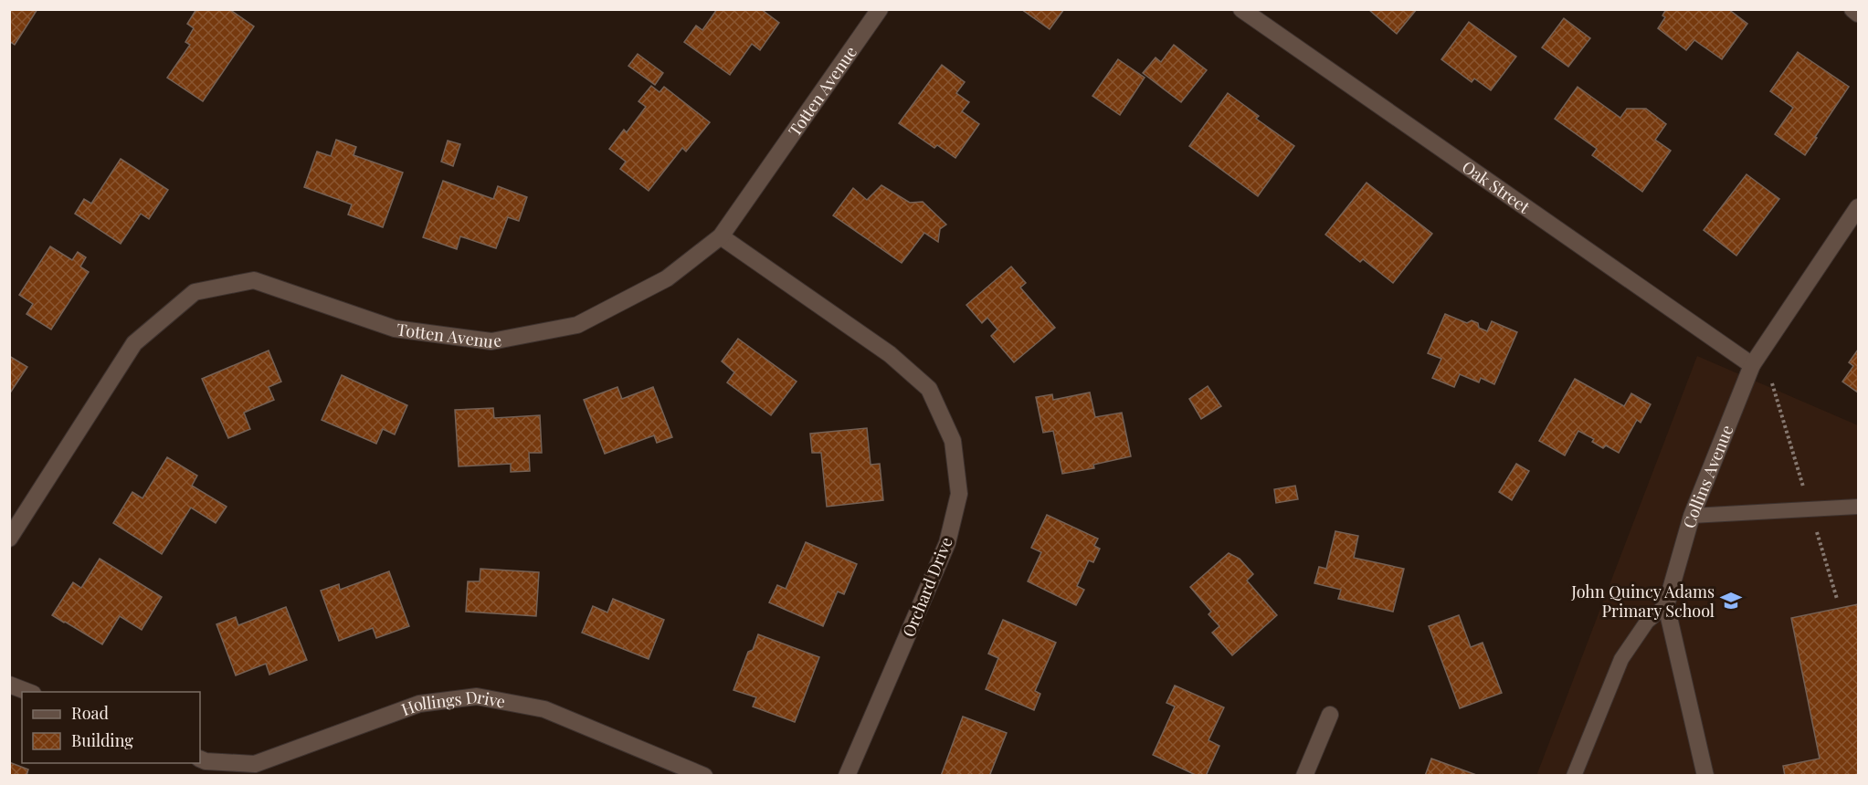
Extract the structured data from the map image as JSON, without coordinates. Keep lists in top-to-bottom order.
{
  "streets": {
    "street": [
      "Totten Avenue",
      "Oak Street",
      "Collins Avenue",
      "Orchard Drive",
      "Hollings Drive"
    ]
  },
  "crossings": [
    ["Totten Avenue", "Orchard Drive"],
    ["Oak Street", "Collins Avenue"]
  ],
  "places": {
    "school or university": ["John Quincy Adams Primary School"]
  },
  "legend": ["Road", "Building"]
}
